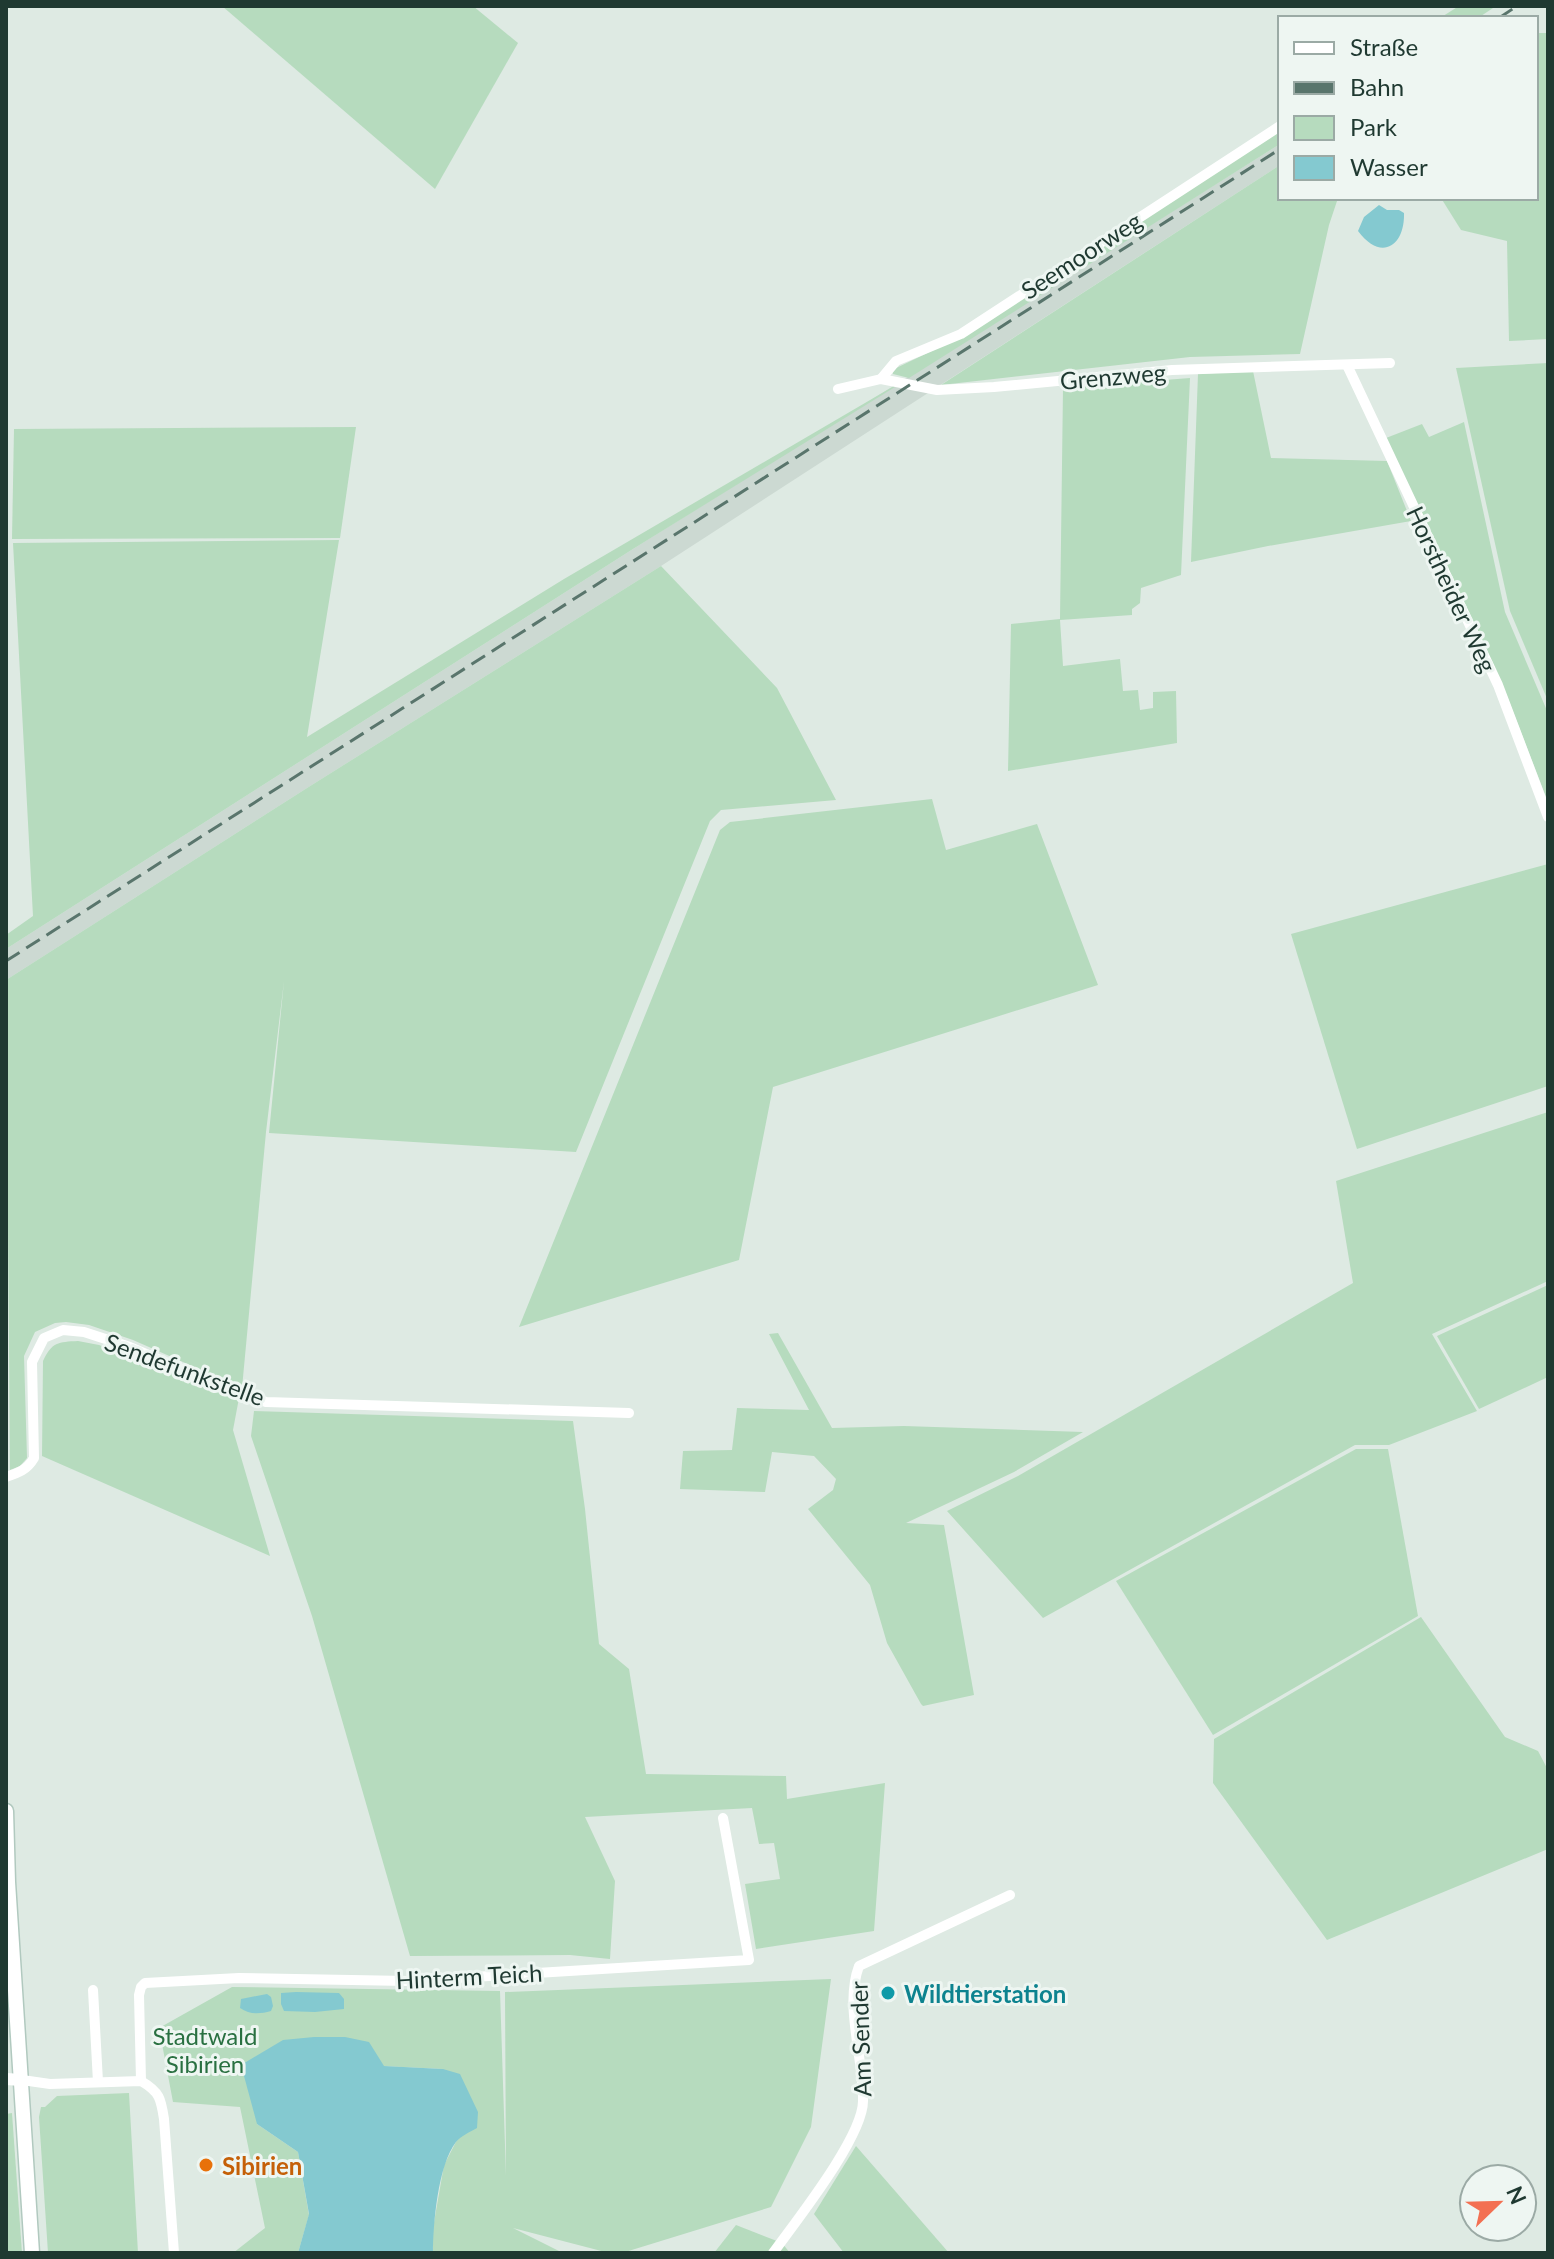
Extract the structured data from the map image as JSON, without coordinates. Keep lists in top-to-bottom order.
{
  "streets": {
    "street": [
      "Seemoorweg",
      "Grenzweg",
      "Horstheider Weg",
      "Sendefunkstelle",
      "Hinterm Teich",
      "Am Sender"
    ]
  },
  "crossings": [
    ["Seemoorweg", "Grenzweg"],
    ["Grenzweg", "Horstheider Weg"]
  ],
  "parks": ["Stadtwald Sibirien"],
  "places": ["Wildtierstation", "Sibirien"],
  "legend": [
    "Straße",
    "Bahn",
    "Park",
    "Wasser"
  ],
  "north": "top right"
}
